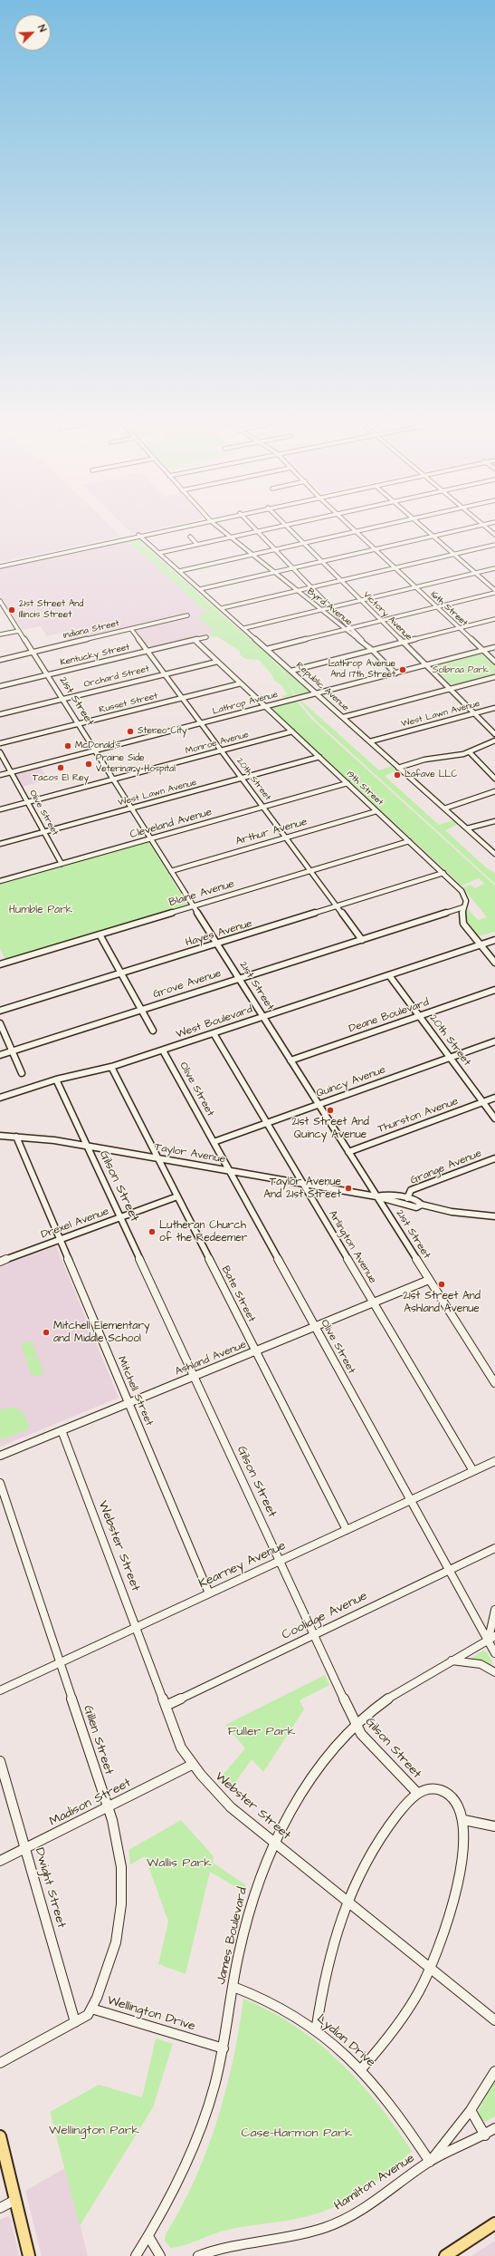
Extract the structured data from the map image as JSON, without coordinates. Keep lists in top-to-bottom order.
{
  "streets": {
    "street": [
      "Byrd Avenue",
      "16th Street",
      "Victory Avenue",
      "Indiana Street",
      "Kentucky Street",
      "Orchard Street",
      "Republic Avenue",
      "21st Street",
      "Russet Street",
      "Lathrop Avenue",
      "West Lawn Avenue",
      "Monroe Avenue",
      "20th Street",
      "19th Street",
      "Olive Street",
      "Cleveland Avenue",
      "Arthur Avenue",
      "Blaine Avenue",
      "Hayes Avenue",
      "Grove Avenue",
      "Deane Boulevard",
      "West Boulevard",
      "Quincy Avenue",
      "Thurston Avenue",
      "Taylor Avenue",
      "Grange Avenue",
      "Gilson Street",
      "Drexel Avenue",
      "Arlington Avenue",
      "Bate Street",
      "Ashland Avenue",
      "Mitchell Street",
      "Webster Street",
      "Kearney Avenue",
      "Coolidge Avenue",
      "Gillen Street",
      "Madison Street",
      "Dwight Street",
      "James Boulevard",
      "Wellington Drive",
      "Lydian Drive",
      "Hamilton Avenue"
    ]
  },
  "crossings": [
    ["16th Street", "Lathrop Avenue"],
    ["Victory Avenue", "Lathrop Avenue"],
    ["Victory Avenue", "West Lawn Avenue"],
    ["Indiana Street", "21st Street"],
    ["Indiana Street", "20th Street"],
    ["Kentucky Street", "21st Street"],
    ["Kentucky Street", "20th Street"],
    ["Kentucky Street", "19th Street"],
    ["Orchard Street", "21st Street"],
    ["Orchard Street", "20th Street"],
    ["Orchard Street", "19th Street"],
    ["Republic Avenue", "Lathrop Avenue"],
    ["Republic Avenue", "West Lawn Avenue"],
    ["21st Street", "Russet Street"],
    ["21st Street", "Lathrop Avenue"],
    ["21st Street", "West Lawn Avenue"],
    ["21st Street", "Monroe Avenue"],
    ["21st Street", "Cleveland Avenue"],
    ["21st Street", "Arthur Avenue"],
    ["21st Street", "Blaine Avenue"],
    ["21st Street", "Hayes Avenue"],
    ["21st Street", "Grove Avenue"],
    ["21st Street", "Deane Boulevard"],
    ["21st Street", "West Boulevard"],
    ["21st Street", "Quincy Avenue"],
    ["21st Street", "Thurston Avenue"],
    ["21st Street", "Taylor Avenue"],
    ["21st Street", "Ashland Avenue"],
    ["Russet Street", "20th Street"],
    ["Russet Street", "19th Street"],
    ["Lathrop Avenue", "20th Street"],
    ["Lathrop Avenue", "19th Street"],
    ["Lathrop Avenue", "Olive Street"],
    ["West Lawn Avenue", "20th Street"],
    ["West Lawn Avenue", "19th Street"],
    ["West Lawn Avenue", "Olive Street"],
    ["Monroe Avenue", "20th Street"],
    ["Monroe Avenue", "19th Street"],
    ["Monroe Avenue", "Olive Street"],
    ["20th Street", "Cleveland Avenue"],
    ["20th Street", "Arthur Avenue"],
    ["20th Street", "Blaine Avenue"],
    ["20th Street", "Hayes Avenue"],
    ["20th Street", "Grove Avenue"],
    ["20th Street", "Deane Boulevard"],
    ["20th Street", "West Boulevard"],
    ["20th Street", "Quincy Avenue"],
    ["20th Street", "Thurston Avenue"],
    ["19th Street", "Cleveland Avenue"],
    ["19th Street", "Arthur Avenue"],
    ["19th Street", "Blaine Avenue"],
    ["19th Street", "Hayes Avenue"],
    ["19th Street", "Grove Avenue"],
    ["19th Street", "West Boulevard"],
    ["Olive Street", "Cleveland Avenue"],
    ["Olive Street", "West Boulevard"],
    ["Olive Street", "Quincy Avenue"],
    ["Olive Street", "Taylor Avenue"],
    ["Olive Street", "Ashland Avenue"],
    ["Olive Street", "Kearney Avenue"],
    ["Olive Street", "Coolidge Avenue"],
    ["Olive Street", "James Boulevard"],
    ["West Boulevard", "Gilson Street"],
    ["West Boulevard", "Arlington Avenue"],
    ["West Boulevard", "Bate Street"],
    ["Quincy Avenue", "Arlington Avenue"],
    ["Taylor Avenue", "Grange Avenue"],
    ["Taylor Avenue", "Gilson Street"],
    ["Taylor Avenue", "Arlington Avenue"],
    ["Taylor Avenue", "Bate Street"],
    ["Taylor Avenue", "Mitchell Street"],
    ["Gilson Street", "Drexel Avenue"],
    ["Gilson Street", "Ashland Avenue"],
    ["Gilson Street", "Kearney Avenue"],
    ["Gilson Street", "Coolidge Avenue"],
    ["Gilson Street", "James Boulevard"],
    ["Drexel Avenue", "Bate Street"],
    ["Drexel Avenue", "Mitchell Street"],
    ["Arlington Avenue", "Ashland Avenue"],
    ["Arlington Avenue", "Kearney Avenue"],
    ["Bate Street", "Ashland Avenue"],
    ["Bate Street", "Kearney Avenue"],
    ["Ashland Avenue", "Mitchell Street"],
    ["Ashland Avenue", "Webster Street"],
    ["Mitchell Street", "Kearney Avenue"],
    ["Webster Street", "Kearney Avenue"],
    ["Webster Street", "Coolidge Avenue"],
    ["Webster Street", "Madison Street"],
    ["Webster Street", "James Boulevard"],
    ["Kearney Avenue", "Gillen Street"],
    ["Gillen Street", "Madison Street"],
    ["Gillen Street", "Wellington Drive"],
    ["Madison Street", "Dwight Street"],
    ["Dwight Street", "Wellington Drive"],
    ["James Boulevard", "Wellington Drive"],
    ["James Boulevard", "Lydian Drive"],
    ["Lydian Drive", "Hamilton Avenue"]
  ],
  "parks": [
    "Solbraa Park",
    "Humble Park",
    "Fuller Park",
    "Wallis Park",
    "Wellington Park",
    "Case-Harmon Park"
  ],
  "places": [
    "21st Street And Illinois Street",
    "Lathrop Avenue And 17th Street",
    "Stereo City",
    "McDonald's",
    "Prairie Side Veterinary Hospital",
    "Tacos El Rey",
    "Lafave LLC",
    "21st Street And Quincy Avenue",
    "Taylor Avenue And 21st Street",
    "Lutheran Church of the Redeemer",
    "21st Street And Ashland Avenue",
    "Mitchell Elementary and Middle School"
  ],
  "north": "top right"
}
